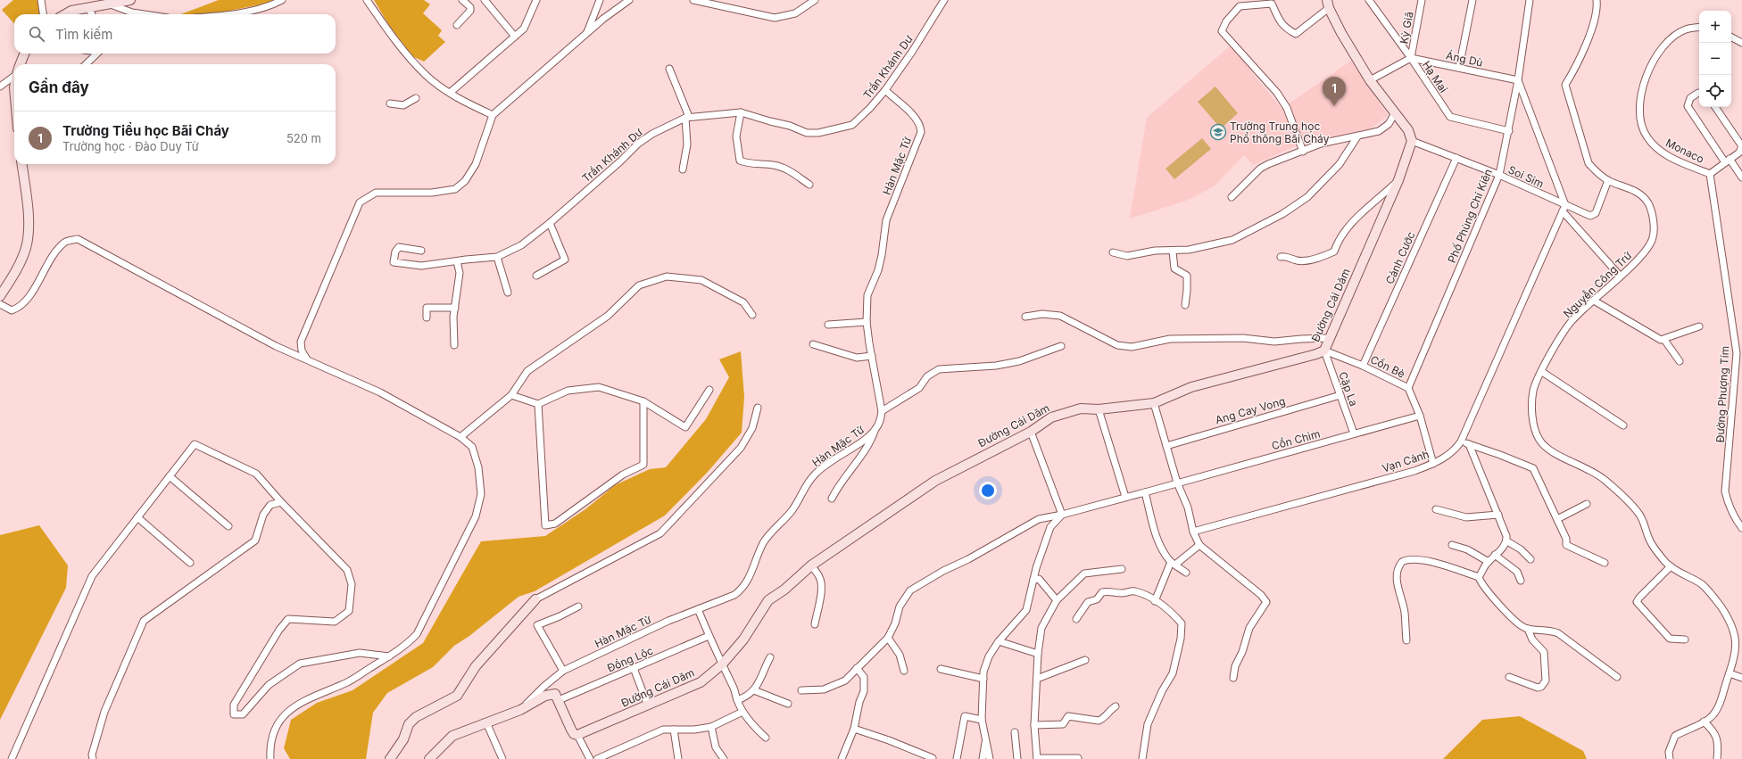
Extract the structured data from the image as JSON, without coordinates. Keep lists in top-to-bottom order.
{
  "streets": {
    "street": [
      "Kỳ Giã",
      "Áng Dù",
      "Trần Khánh Dư",
      "Hạ Mai",
      "Monaco",
      "Hàn Mặc Tử",
      "Soi Sim",
      "Phố Phùng Chí Kiên",
      "Cảnh Cước",
      "Nguyễn Công Trứ",
      "Đường Cái Dăm",
      "Cồn Bè",
      "Cặp La",
      "Đường Phượng Tím",
      "Ang Cay Vong",
      "Cồn Chìm",
      "Vạn Cảnh",
      "Đồng Lộc"
    ]
  },
  "crossings": [
    ["Kỳ Giã", "Áng Dù"],
    ["Kỳ Giã", "Hạ Mai"],
    ["Áng Dù", "Hạ Mai"],
    ["Áng Dù", "Phố Phùng Chí Kiên"],
    ["Trần Khánh Dư", "Hàn Mặc Tử"],
    ["Hạ Mai", "Phố Phùng Chí Kiên"],
    ["Monaco", "Đường Phượng Tím"],
    ["Soi Sim", "Phố Phùng Chí Kiên"],
    ["Soi Sim", "Cảnh Cước"],
    ["Soi Sim", "Nguyễn Công Trứ"],
    ["Soi Sim", "Đường Cái Dăm"],
    ["Phố Phùng Chí Kiên", "Cồn Bè"],
    ["Cảnh Cước", "Cồn Bè"],
    ["Đường Cái Dăm", "Cồn Bè"],
    ["Đường Cái Dăm", "Cặp La"],
    ["Cồn Bè", "Cặp La"],
    ["Cồn Bè", "Cồn Chìm"],
    ["Cồn Bè", "Vạn Cảnh"],
    ["Cặp La", "Ang Cay Vong"],
    ["Cặp La", "Cồn Chìm"]
  ],
  "places": {
    "school or university": ["Trường Trung học Phổ thông Bãi Cháy"]
  },
  "page": {
    "map_buttons": ["+", "−"],
    "search": "Tìm kiếm",
    "heading": "Gần đây",
    "pins": "1",
    "list": [
      {
        "mark": "1",
        "name": "Trường Tiểu học Bãi Cháy",
        "note": "Trường học · Đào Duy Từ",
        "value": "520 m"
      }
    ]
  }
}
